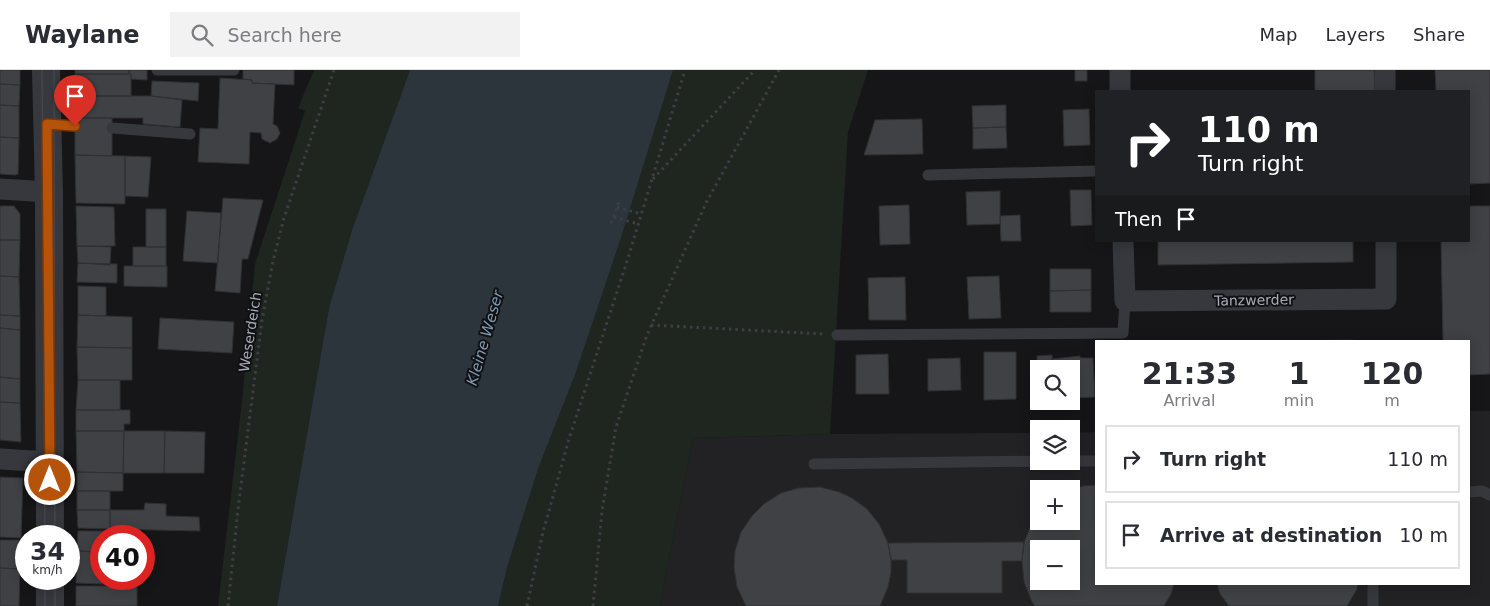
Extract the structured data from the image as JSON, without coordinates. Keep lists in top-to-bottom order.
{
  "streets": {
    "street": ["Tanzwerder"],
    "path": ["Weserdeich"]
  },
  "water": ["Kleine Weser"],
  "page": {
    "header": "Waylane",
    "search": "Search here",
    "nav": ["Map", "Layers", "Share"],
    "turn": ["110 m", "Turn right"],
    "then": "Then",
    "eta": [
      "21:33",
      "Arrival",
      "1",
      "min",
      "120",
      "m"
    ],
    "map_buttons": ["+", "−"],
    "list": [
      {
        "name": "Turn right",
        "value": "110 m"
      },
      {
        "name": "Arrive at destination",
        "value": "10 m"
      }
    ],
    "speed": "34 km/h",
    "limit": "40"
  }
}
